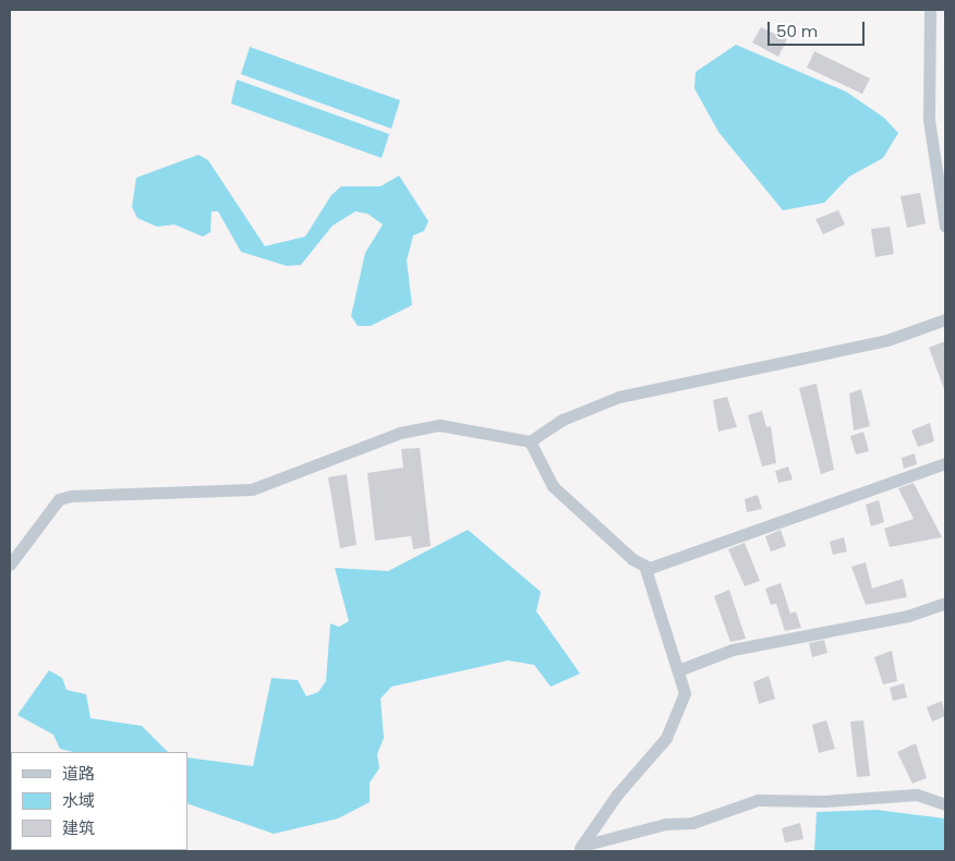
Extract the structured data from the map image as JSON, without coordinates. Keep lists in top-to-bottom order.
{
  "legend": ["道路", "水域", "建筑"],
  "scale_bar": "50 m"
}
